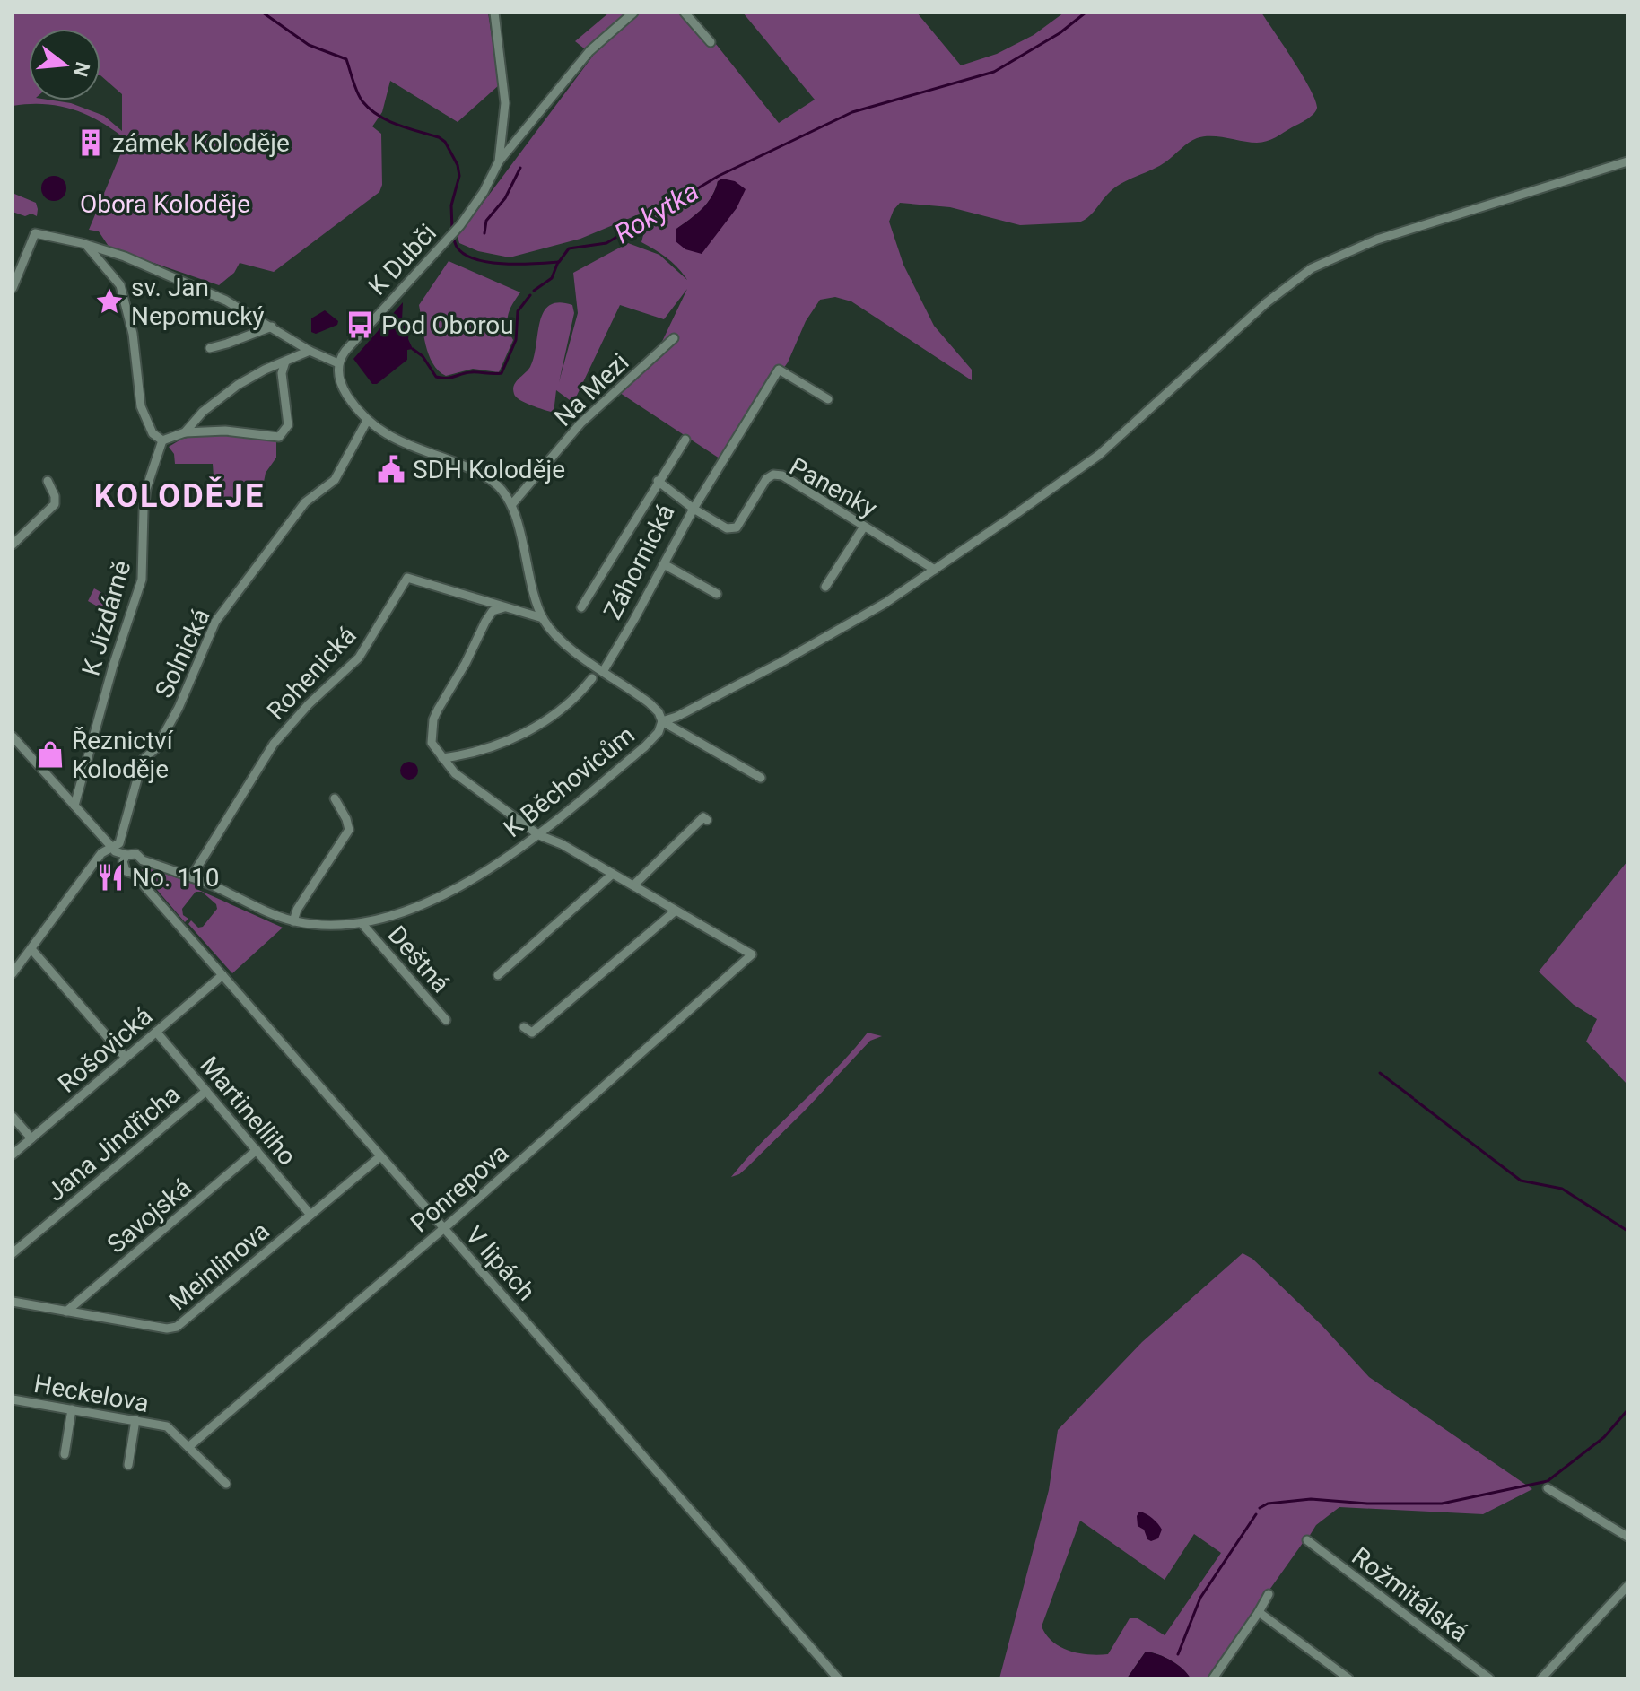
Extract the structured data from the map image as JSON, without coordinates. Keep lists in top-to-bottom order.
{
  "streets": {
    "street": [
      "K Dubči",
      "Na Mezi",
      "Panenky",
      "Záhornická",
      "K Jízdárně",
      "Solnická",
      "Rohenická",
      "K Běchovicům",
      "Deštná",
      "Rošovická",
      "Martinelliho",
      "Jana Jindřicha",
      "Ponrepova",
      "Savojská",
      "V lipách",
      "Meinlinova",
      "Heckelova",
      "Rožmitálská"
    ]
  },
  "crossings": [
    ["Panenky", "Záhornická"],
    ["Panenky", "K Běchovicům"],
    ["Rohenická", "K Běchovicům"],
    ["K Běchovicům", "Deštná"],
    ["K Běchovicům", "V lipách"],
    ["Rošovická", "Martinelliho"],
    ["Rošovická", "V lipách"],
    ["Martinelliho", "Jana Jindřicha"],
    ["Martinelliho", "Savojská"],
    ["Martinelliho", "Meinlinova"],
    ["Ponrepova", "V lipách"],
    ["Ponrepova", "Heckelova"],
    ["Savojská", "Meinlinova"],
    ["V lipách", "Meinlinova"]
  ],
  "districts": ["KOLODĚJE"],
  "water": ["Rokytka"],
  "parks": ["Obora Koloděje"],
  "places": {
    "building": ["zámek Koloděje"],
    "place": ["sv. Jan Nepomucký"],
    "bus stop": ["Pod Oborou"],
    "public building": ["SDH Koloděje"],
    "shop": ["Řeznictví Koloděje"],
    "restaurant": ["No. 110"]
  },
  "north": "right"
}
